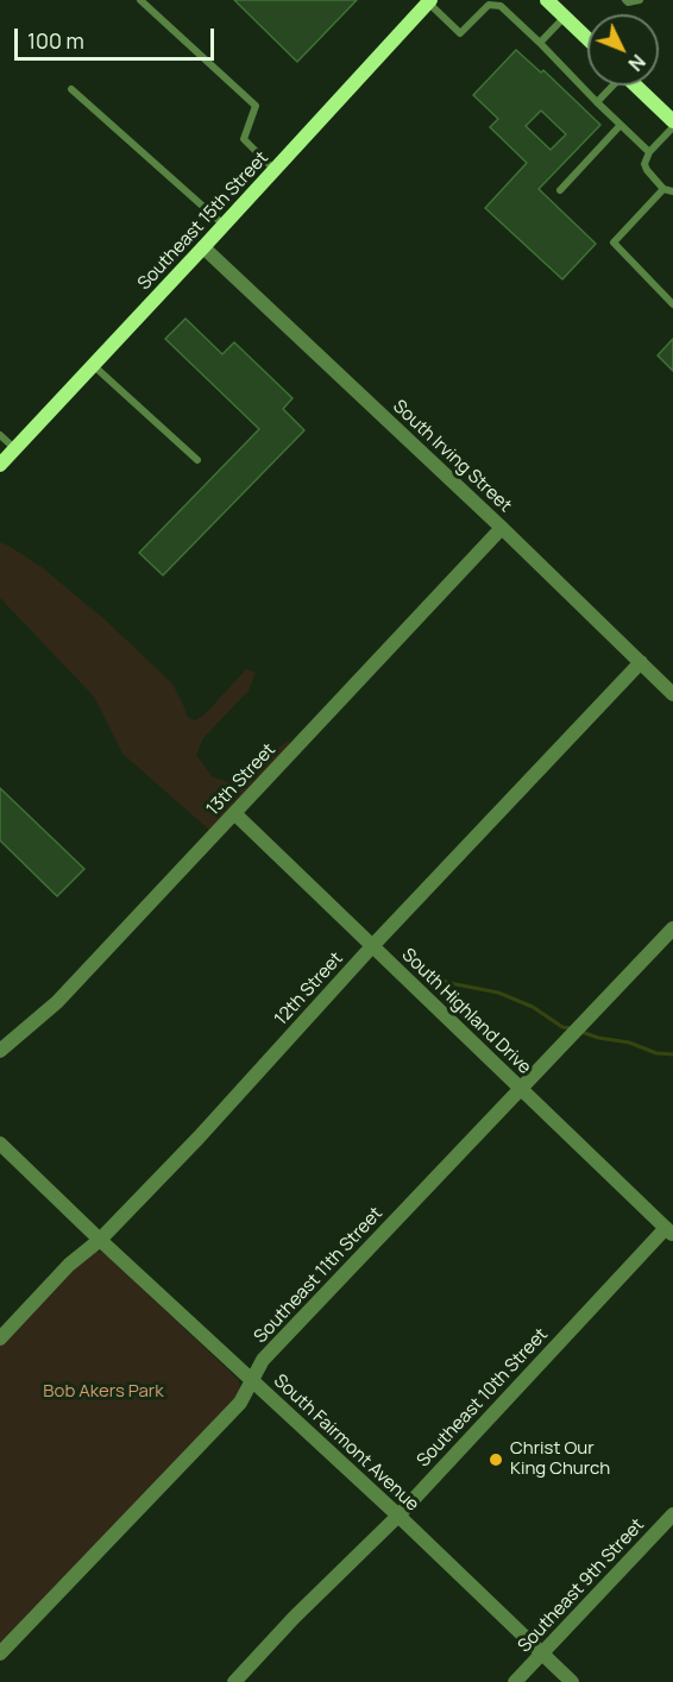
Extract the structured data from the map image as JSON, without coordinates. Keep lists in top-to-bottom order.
{
  "streets": {
    "main road": ["Southeast 15th Street"],
    "street": [
      "South Irving Street",
      "13th Street",
      "12th Street",
      "South Highland Drive",
      "Southeast 11th Street",
      "Southeast 10th Street",
      "South Fairmont Avenue",
      "Southeast 9th Street"
    ]
  },
  "crossings": [
    ["Southeast 15th Street", "South Irving Street"],
    ["South Irving Street", "13th Street"],
    ["South Irving Street", "12th Street"],
    ["13th Street", "South Highland Drive"],
    ["12th Street", "South Highland Drive"],
    ["12th Street", "South Fairmont Avenue"],
    ["South Highland Drive", "Southeast 11th Street"],
    ["South Highland Drive", "Southeast 10th Street"],
    ["Southeast 11th Street", "South Fairmont Avenue"],
    ["Southeast 10th Street", "South Fairmont Avenue"],
    ["South Fairmont Avenue", "Southeast 9th Street"]
  ],
  "parks": ["Bob Akers Park"],
  "places": ["Christ Our King Church"],
  "scale_bar": "100 m",
  "north": "bottom right"
}
